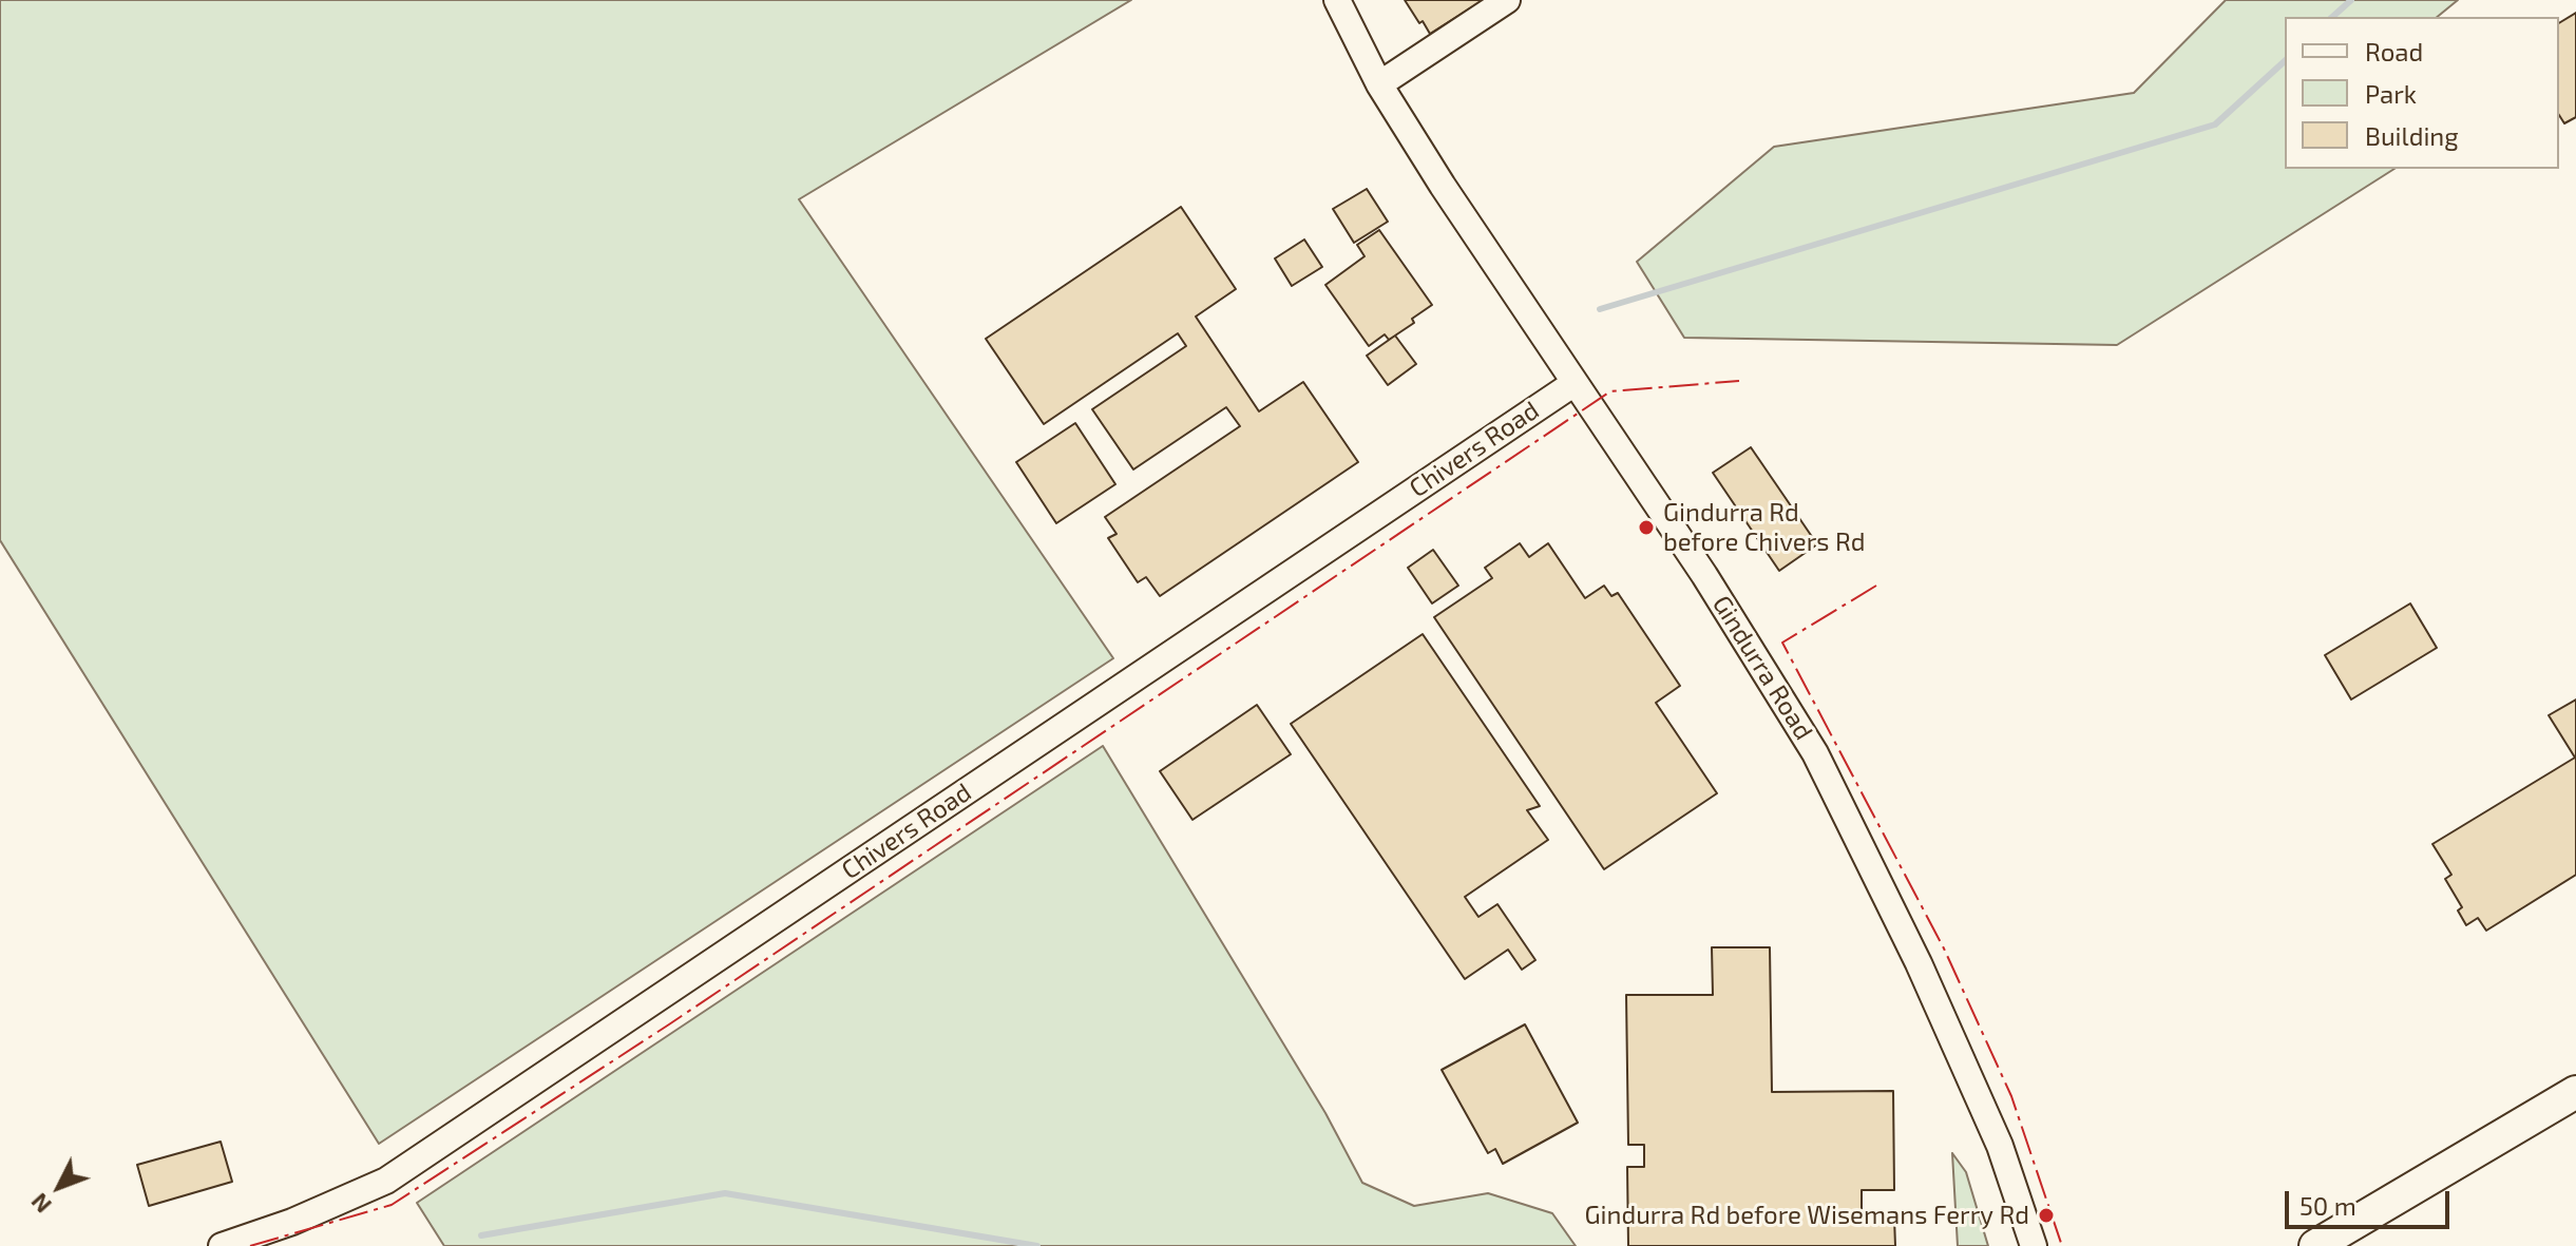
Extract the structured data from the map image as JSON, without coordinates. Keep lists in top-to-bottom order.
{
  "streets": {
    "street": ["Chivers Road", "Gindurra Road"]
  },
  "crossings": [
    ["Chivers Road", "Gindurra Road"]
  ],
  "places": ["Gindurra Rd before Chivers Rd", "Gindurra Rd before Wisemans Ferry Rd"],
  "legend": ["Road", "Park", "Building"],
  "scale_bar": "50 m",
  "north": "bottom left"
}
